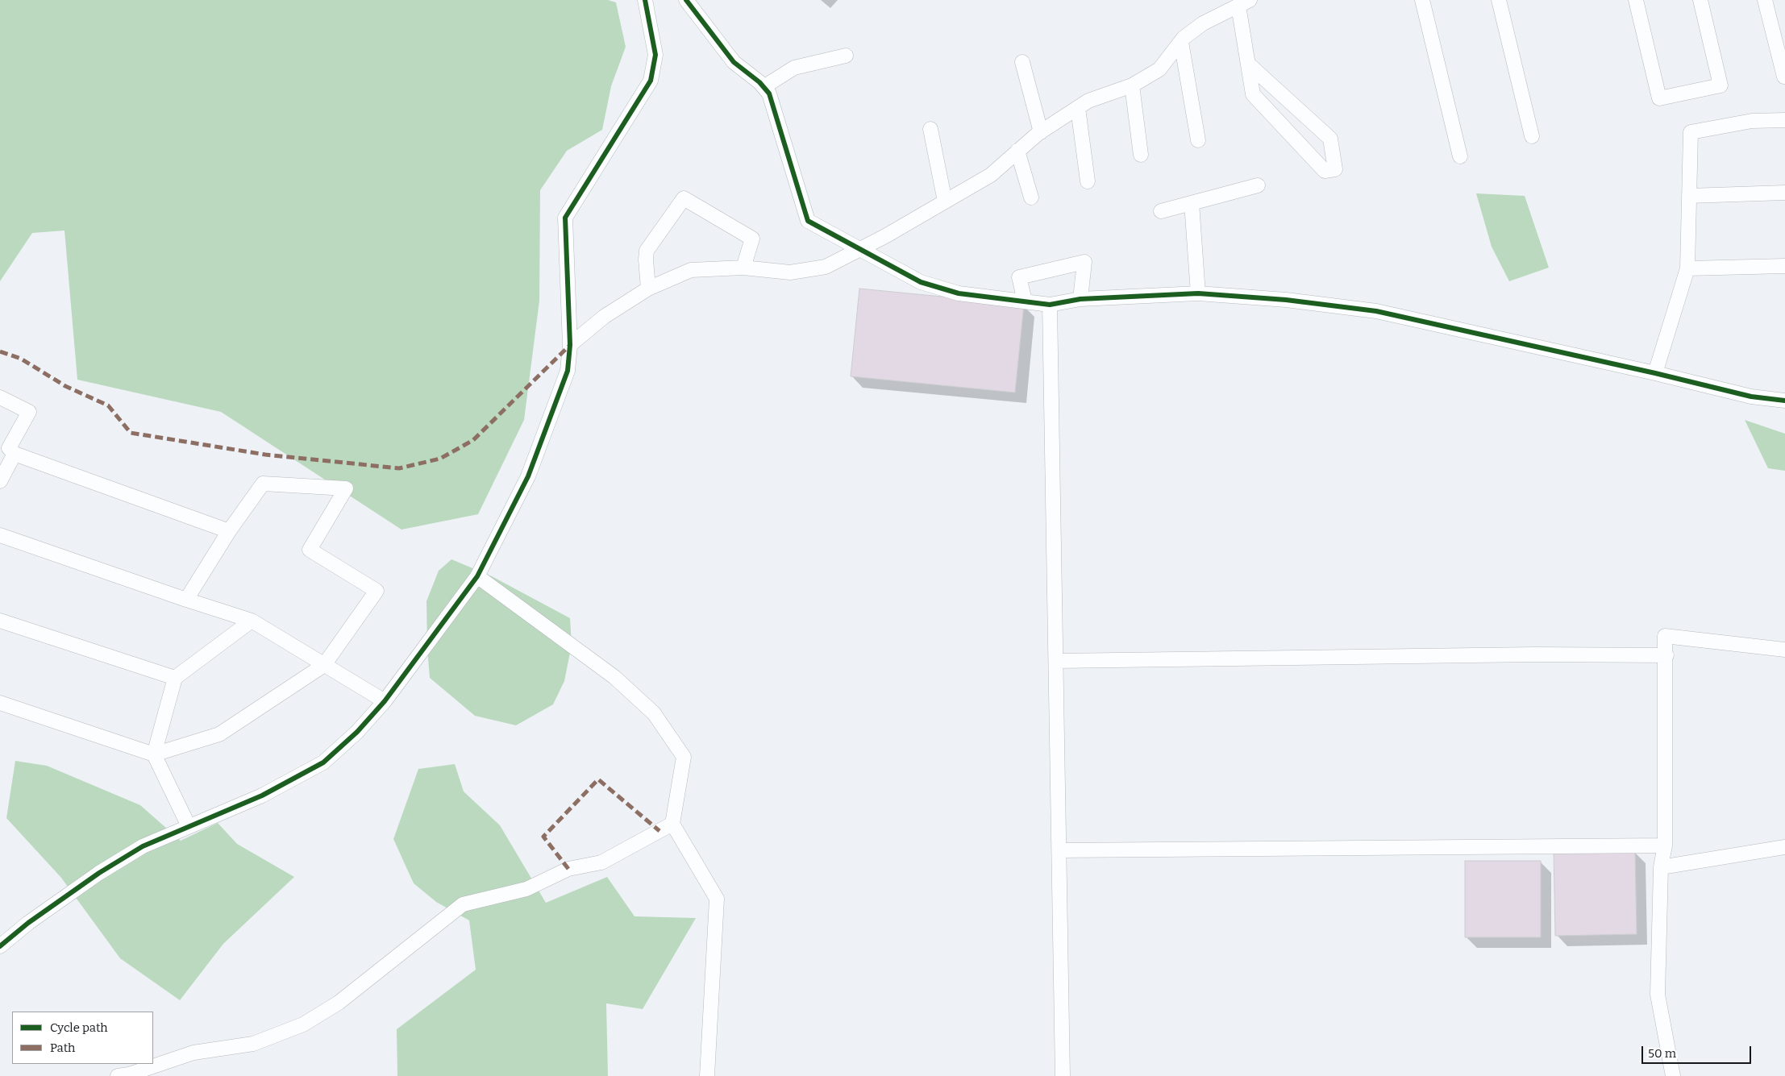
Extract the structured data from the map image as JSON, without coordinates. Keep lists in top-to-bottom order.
{
  "legend": ["Cycle path", "Path"],
  "scale_bar": "50 m"
}
